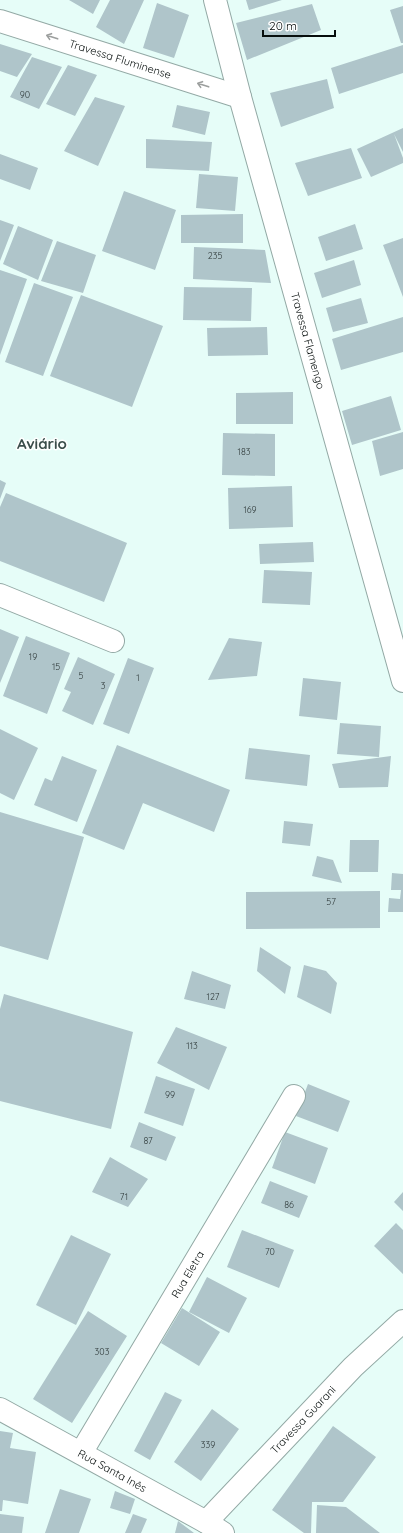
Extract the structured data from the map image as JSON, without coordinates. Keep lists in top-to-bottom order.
{
  "streets": {
    "street": [
      "Travessa Fluminense",
      "Travessa Flamengo",
      "Rua Eletra",
      "Travessa Guarani",
      "Rua Santa Inês"
    ]
  },
  "crossings": [
    ["Travessa Fluminense", "Travessa Flamengo"],
    ["Rua Eletra", "Rua Santa Inês"],
    ["Travessa Guarani", "Rua Santa Inês"]
  ],
  "one_way": ["Travessa Fluminense"],
  "districts": ["Aviário"],
  "house_numbers": [
    "90",
    "235",
    "183",
    "169",
    "19",
    "15",
    "5",
    "1",
    "3",
    "57",
    "127",
    "113",
    "99",
    "87",
    "71",
    "86",
    "70",
    "303",
    "339"
  ],
  "scale_bar": "20 m"
}
